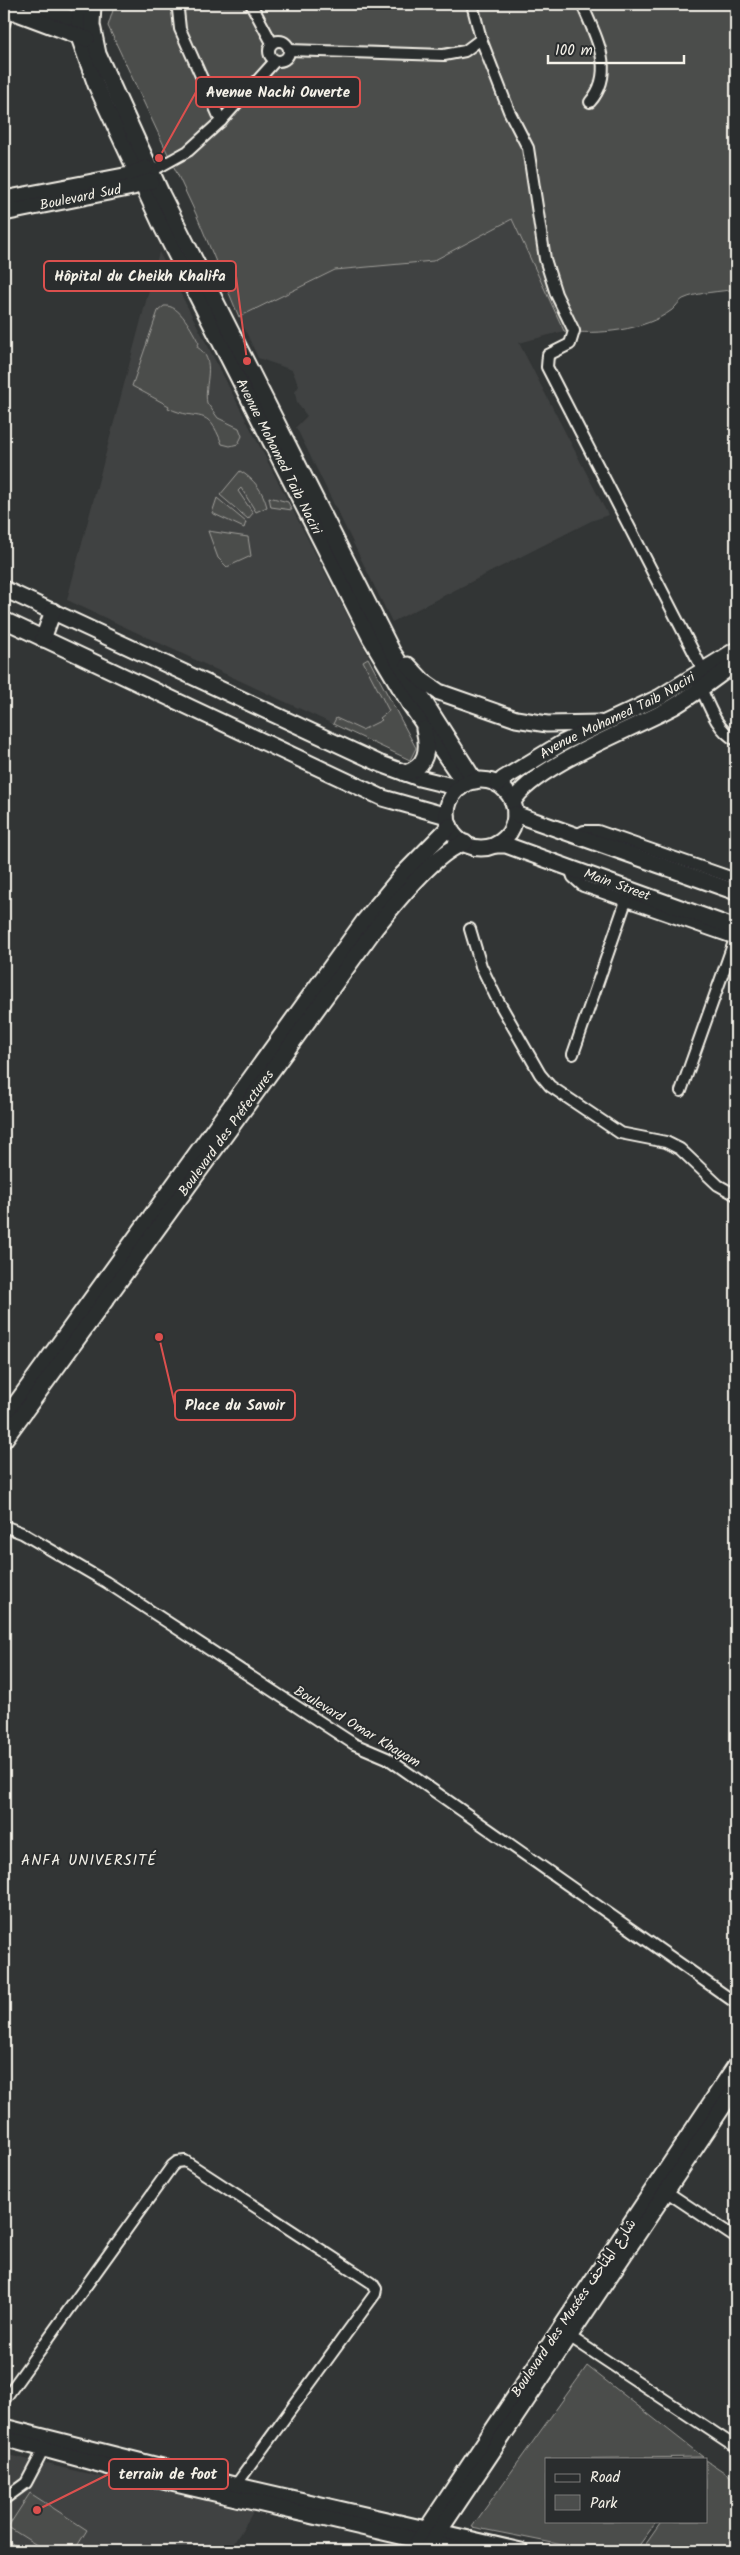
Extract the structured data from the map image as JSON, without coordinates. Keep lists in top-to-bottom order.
{
  "streets": {
    "street": [
      "Boulevard Sud",
      "Avenue Mohamed Taib Naciri",
      "Main Street",
      "Boulevard des Préfectures",
      "Boulevard Omar Khayam",
      "Boulevard des Musées شارع المتاحف"
    ]
  },
  "crossings": [
    ["Boulevard Sud", "Avenue Mohamed Taib Naciri"],
    ["Avenue Mohamed Taib Naciri", "Main Street"],
    ["Avenue Mohamed Taib Naciri", "Boulevard des Préfectures"],
    ["Main Street", "Boulevard des Préfectures"]
  ],
  "districts": ["ANFA UNIVERSITÉ"],
  "places": [
    "Avenue Nachi Ouverte",
    "Hôpital du Cheikh Khalifa",
    "Place du Savoir",
    "terrain de foot"
  ],
  "legend": ["Road", "Park"],
  "scale_bar": "100 m"
}
